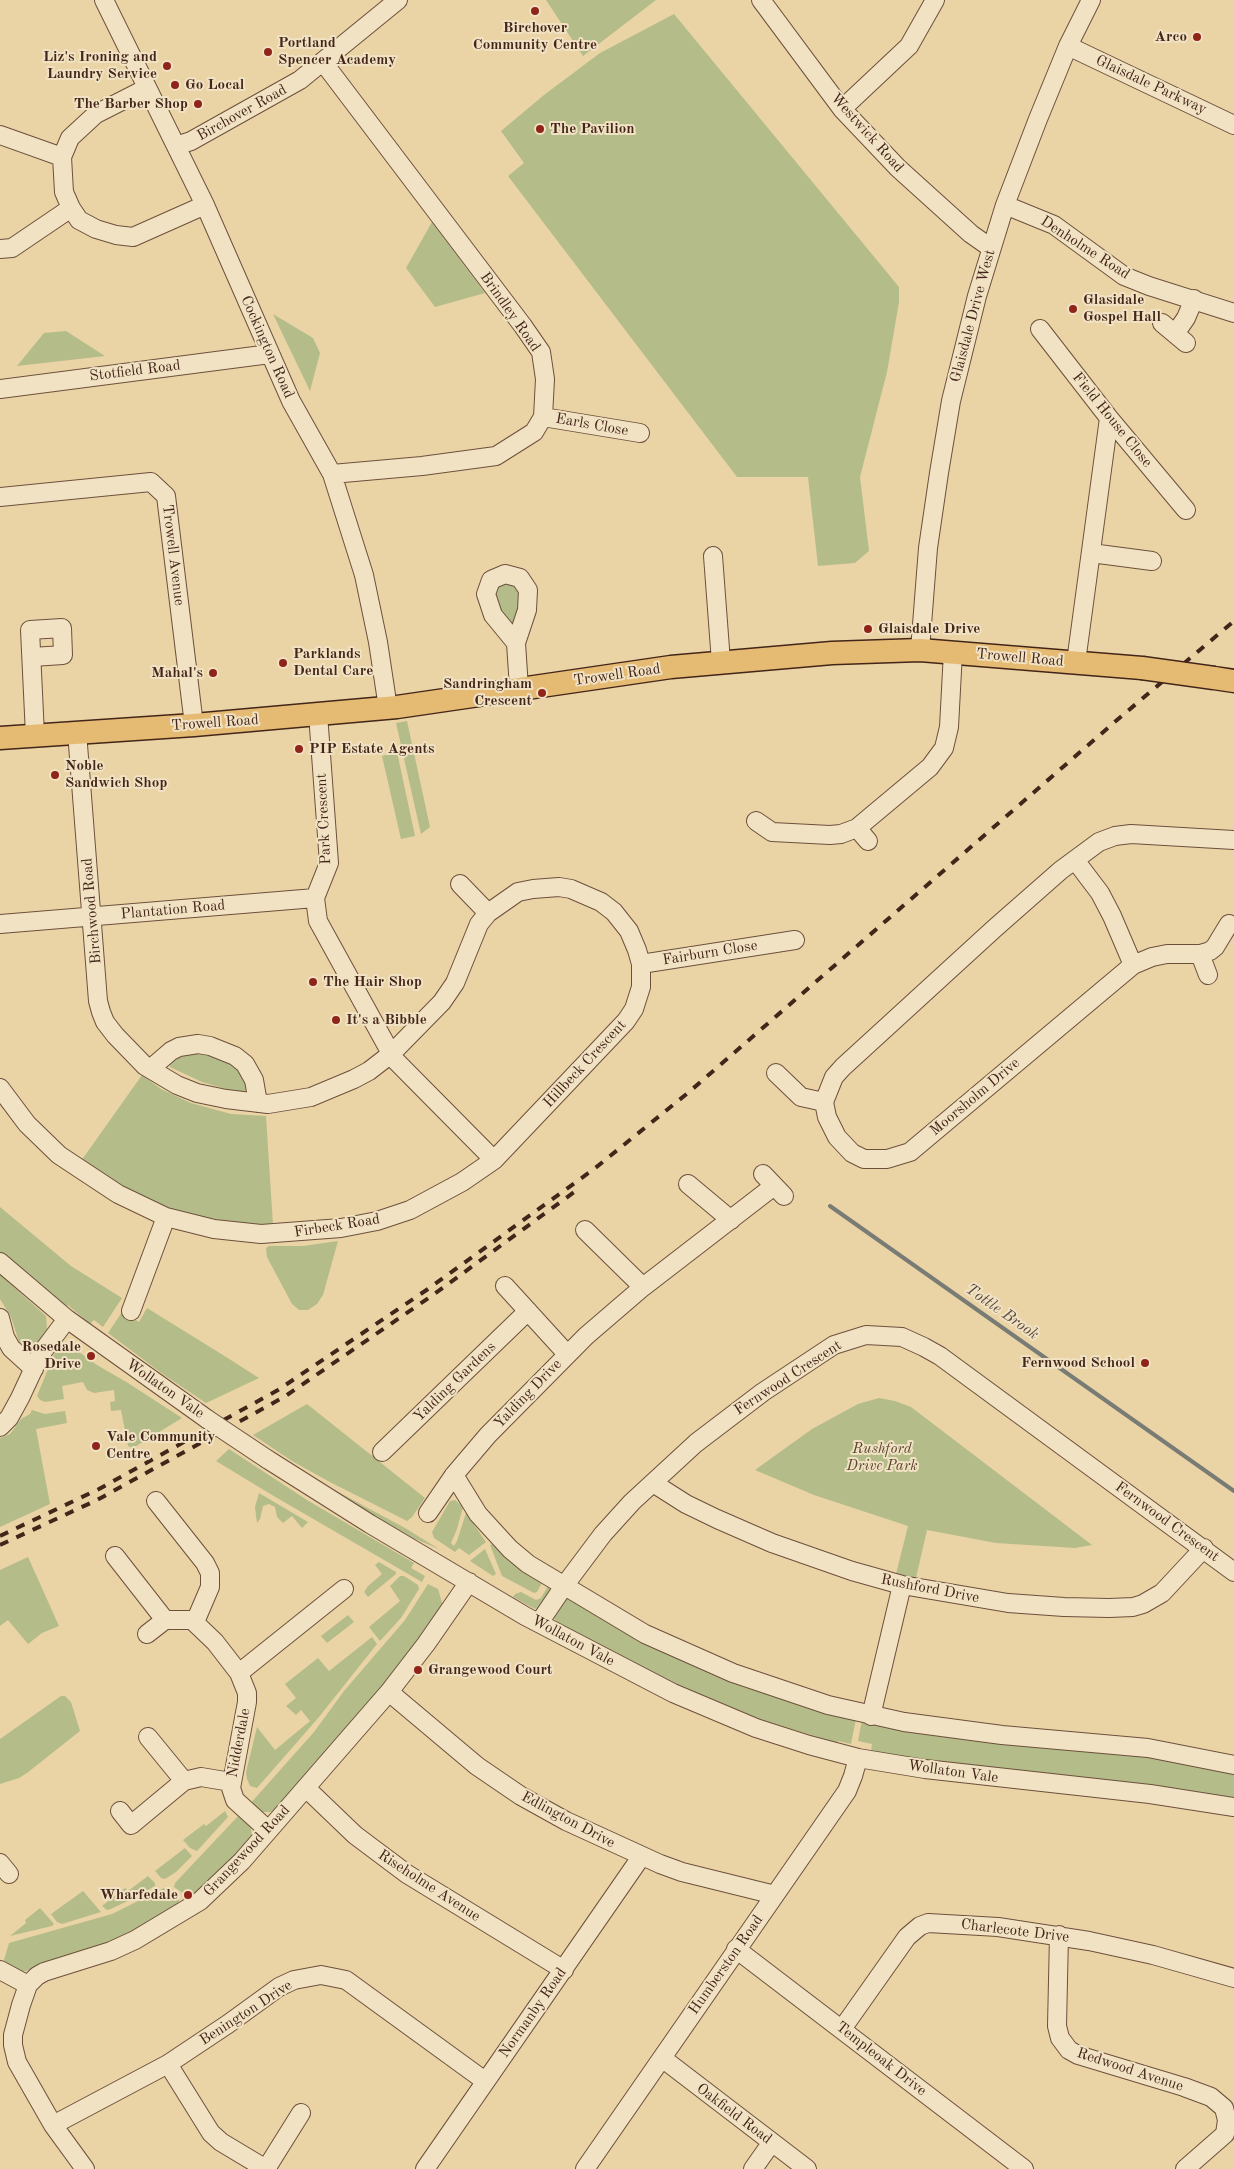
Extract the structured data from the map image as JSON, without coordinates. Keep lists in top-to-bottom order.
{
  "streets": {
    "main road": ["Trowell Road"],
    "street": [
      "Glaisdale Parkway",
      "Birchover Road",
      "Westwick Road",
      "Denholme Road",
      "Brindley Road",
      "Glaisdale Drive West",
      "Cockington Road",
      "Stotfield Road",
      "Field House Close",
      "Earls Close",
      "Trowell Avenue",
      "Park Crescent",
      "Plantation Road",
      "Birchwood Road",
      "Fairburn Close",
      "Hillbeck Crescent",
      "Moorsholm Drive",
      "Firbeck Road",
      "Fernwood Crescent",
      "Yalding Gardens",
      "Wollaton Vale",
      "Yalding Drive",
      "Rushford Drive",
      "Nidderdale",
      "Edlington Drive",
      "Grangewood Road",
      "Riseholme Avenue",
      "Charlecote Drive",
      "Humberston Road",
      "Benington Drive",
      "Normanby Road",
      "Templeoak Drive",
      "Redwood Avenue",
      "Oakfield Road"
    ]
  },
  "crossings": [
    ["Glaisdale Parkway", "Glaisdale Drive West"],
    ["Birchover Road", "Brindley Road"],
    ["Birchover Road", "Cockington Road"],
    ["Westwick Road", "Glaisdale Drive West"],
    ["Denholme Road", "Glaisdale Drive West"],
    ["Brindley Road", "Earls Close"],
    ["Glaisdale Drive West", "Trowell Road"],
    ["Cockington Road", "Stotfield Road"],
    ["Cockington Road", "Trowell Road"],
    ["Trowell Avenue", "Trowell Road"],
    ["Trowell Road", "Park Crescent"],
    ["Trowell Road", "Birchwood Road"],
    ["Park Crescent", "Plantation Road"],
    ["Park Crescent", "Birchwood Road"],
    ["Park Crescent", "Hillbeck Crescent"],
    ["Park Crescent", "Firbeck Road"],
    ["Plantation Road", "Birchwood Road"],
    ["Birchwood Road", "Hillbeck Crescent"],
    ["Fairburn Close", "Hillbeck Crescent"],
    ["Hillbeck Crescent", "Firbeck Road"],
    ["Fernwood Crescent", "Wollaton Vale"],
    ["Fernwood Crescent", "Rushford Drive"],
    ["Wollaton Vale", "Grangewood Road"],
    ["Wollaton Vale", "Humberston Road"],
    ["Nidderdale", "Grangewood Road"],
    ["Edlington Drive", "Grangewood Road"],
    ["Edlington Drive", "Humberston Road"],
    ["Edlington Drive", "Normanby Road"],
    ["Grangewood Road", "Riseholme Avenue"],
    ["Riseholme Avenue", "Normanby Road"],
    ["Charlecote Drive", "Templeoak Drive"],
    ["Charlecote Drive", "Redwood Avenue"],
    ["Humberston Road", "Templeoak Drive"],
    ["Humberston Road", "Oakfield Road"],
    ["Benington Drive", "Normanby Road"]
  ],
  "water": ["Tottle Brook"],
  "parks": ["Rushford Drive Park"],
  "places": [
    "Birchover Community Centre",
    "Arco",
    "Portland Spencer Academy",
    "Liz's Ironing and Laundry Service",
    "Go Local",
    "The Barber Shop",
    "The Pavilion",
    "Glasidale Gospel Hall",
    "Glaisdale Drive",
    "Parklands Dental Care",
    "Mahal's",
    "Sandringham Crescent",
    "PIP Estate Agents",
    "Noble Sandwich Shop",
    "The Hair Shop",
    "It's a Bibble",
    "Rosedale Drive",
    "Fernwood School",
    "Vale Community Centre",
    "Grangewood Court",
    "Wharfedale"
  ]
}
